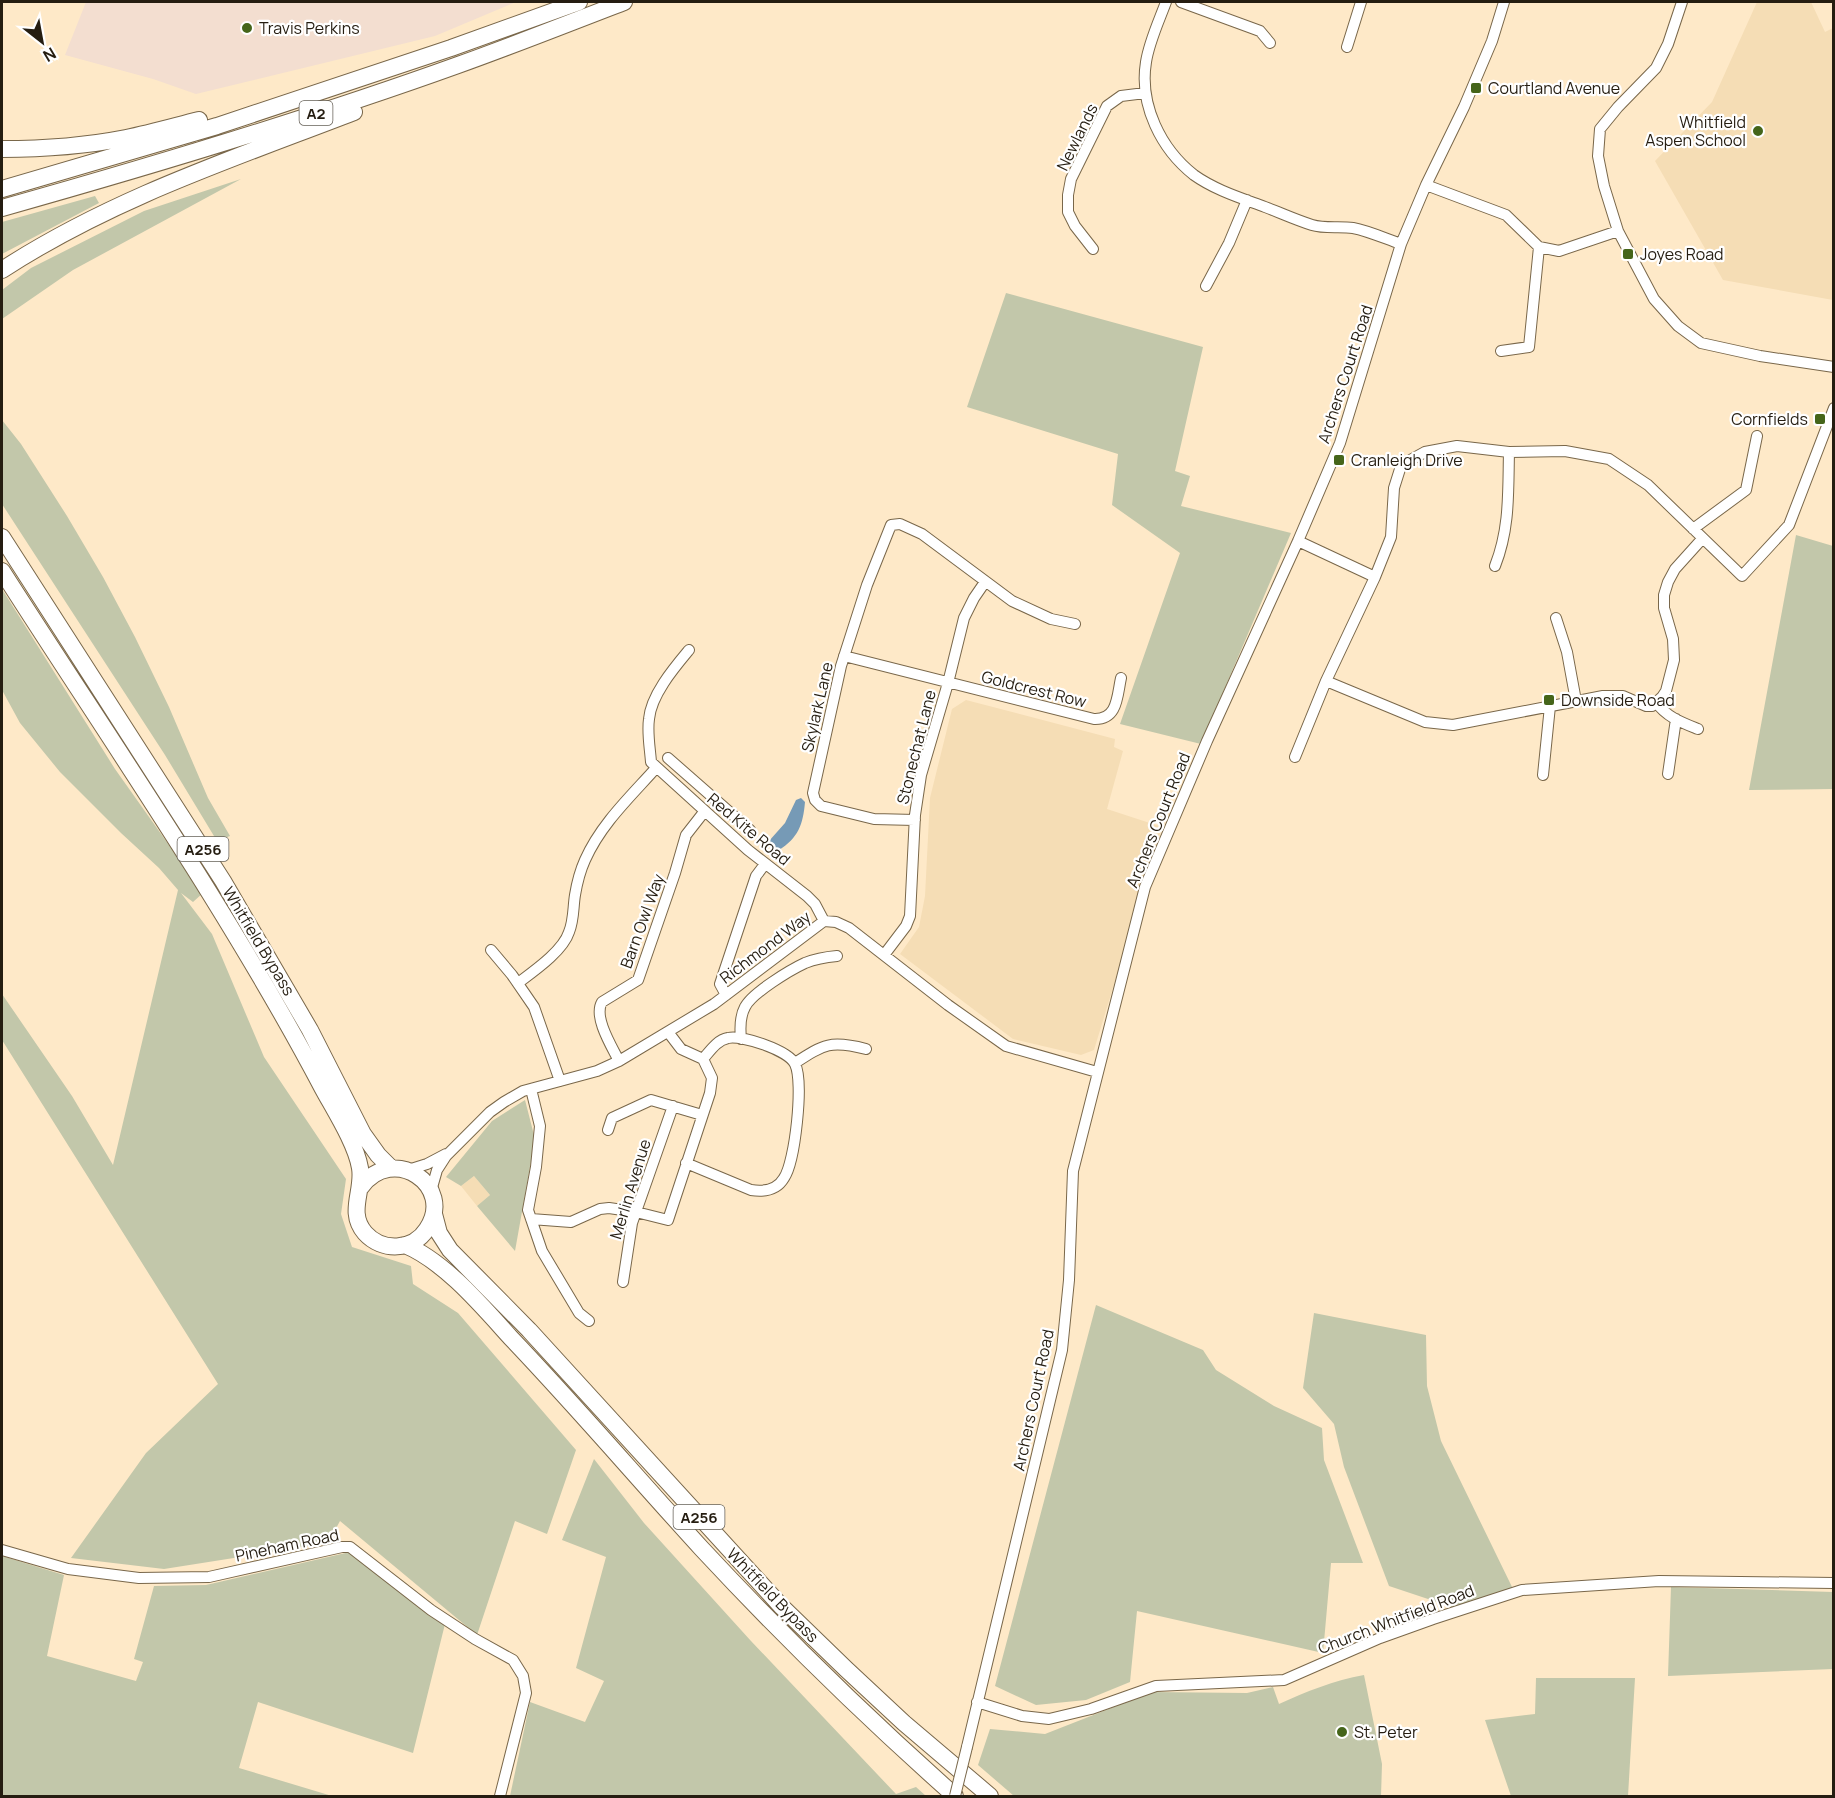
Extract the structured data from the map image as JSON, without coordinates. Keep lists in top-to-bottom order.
{
  "streets": {
    "highway": ["A2", "A256", "Whitfield Bypass"],
    "street": [
      "Newlands",
      "Archers Court Road",
      "Goldcrest Row",
      "Skylark Lane",
      "Stonechat Lane",
      "Red Kite Road",
      "Barn Owl Way",
      "Richmond Way",
      "Merlin Avenue",
      "Pineham Road",
      "Church Whitfield Road"
    ]
  },
  "crossings": [
    ["Archers Court Road", "Whitfield Bypass"],
    ["Archers Court Road", "Richmond Way"],
    ["Archers Court Road", "Church Whitfield Road"],
    ["Goldcrest Row", "Stonechat Lane"],
    ["Skylark Lane", "Stonechat Lane"],
    ["Stonechat Lane", "Richmond Way"],
    ["Red Kite Road", "Barn Owl Way"],
    ["Red Kite Road", "Richmond Way"],
    ["Barn Owl Way", "Richmond Way"],
    ["Whitfield Bypass", "Richmond Way"]
  ],
  "places": {
    "other": ["Travis Perkins", "Whitfield Aspen School", "St. Peter"],
    "transit": [
      "Courtland Avenue",
      "Joyes Road",
      "Cornfields",
      "Cranleigh Drive",
      "Downside Road"
    ]
  },
  "north": "bottom right"
}
